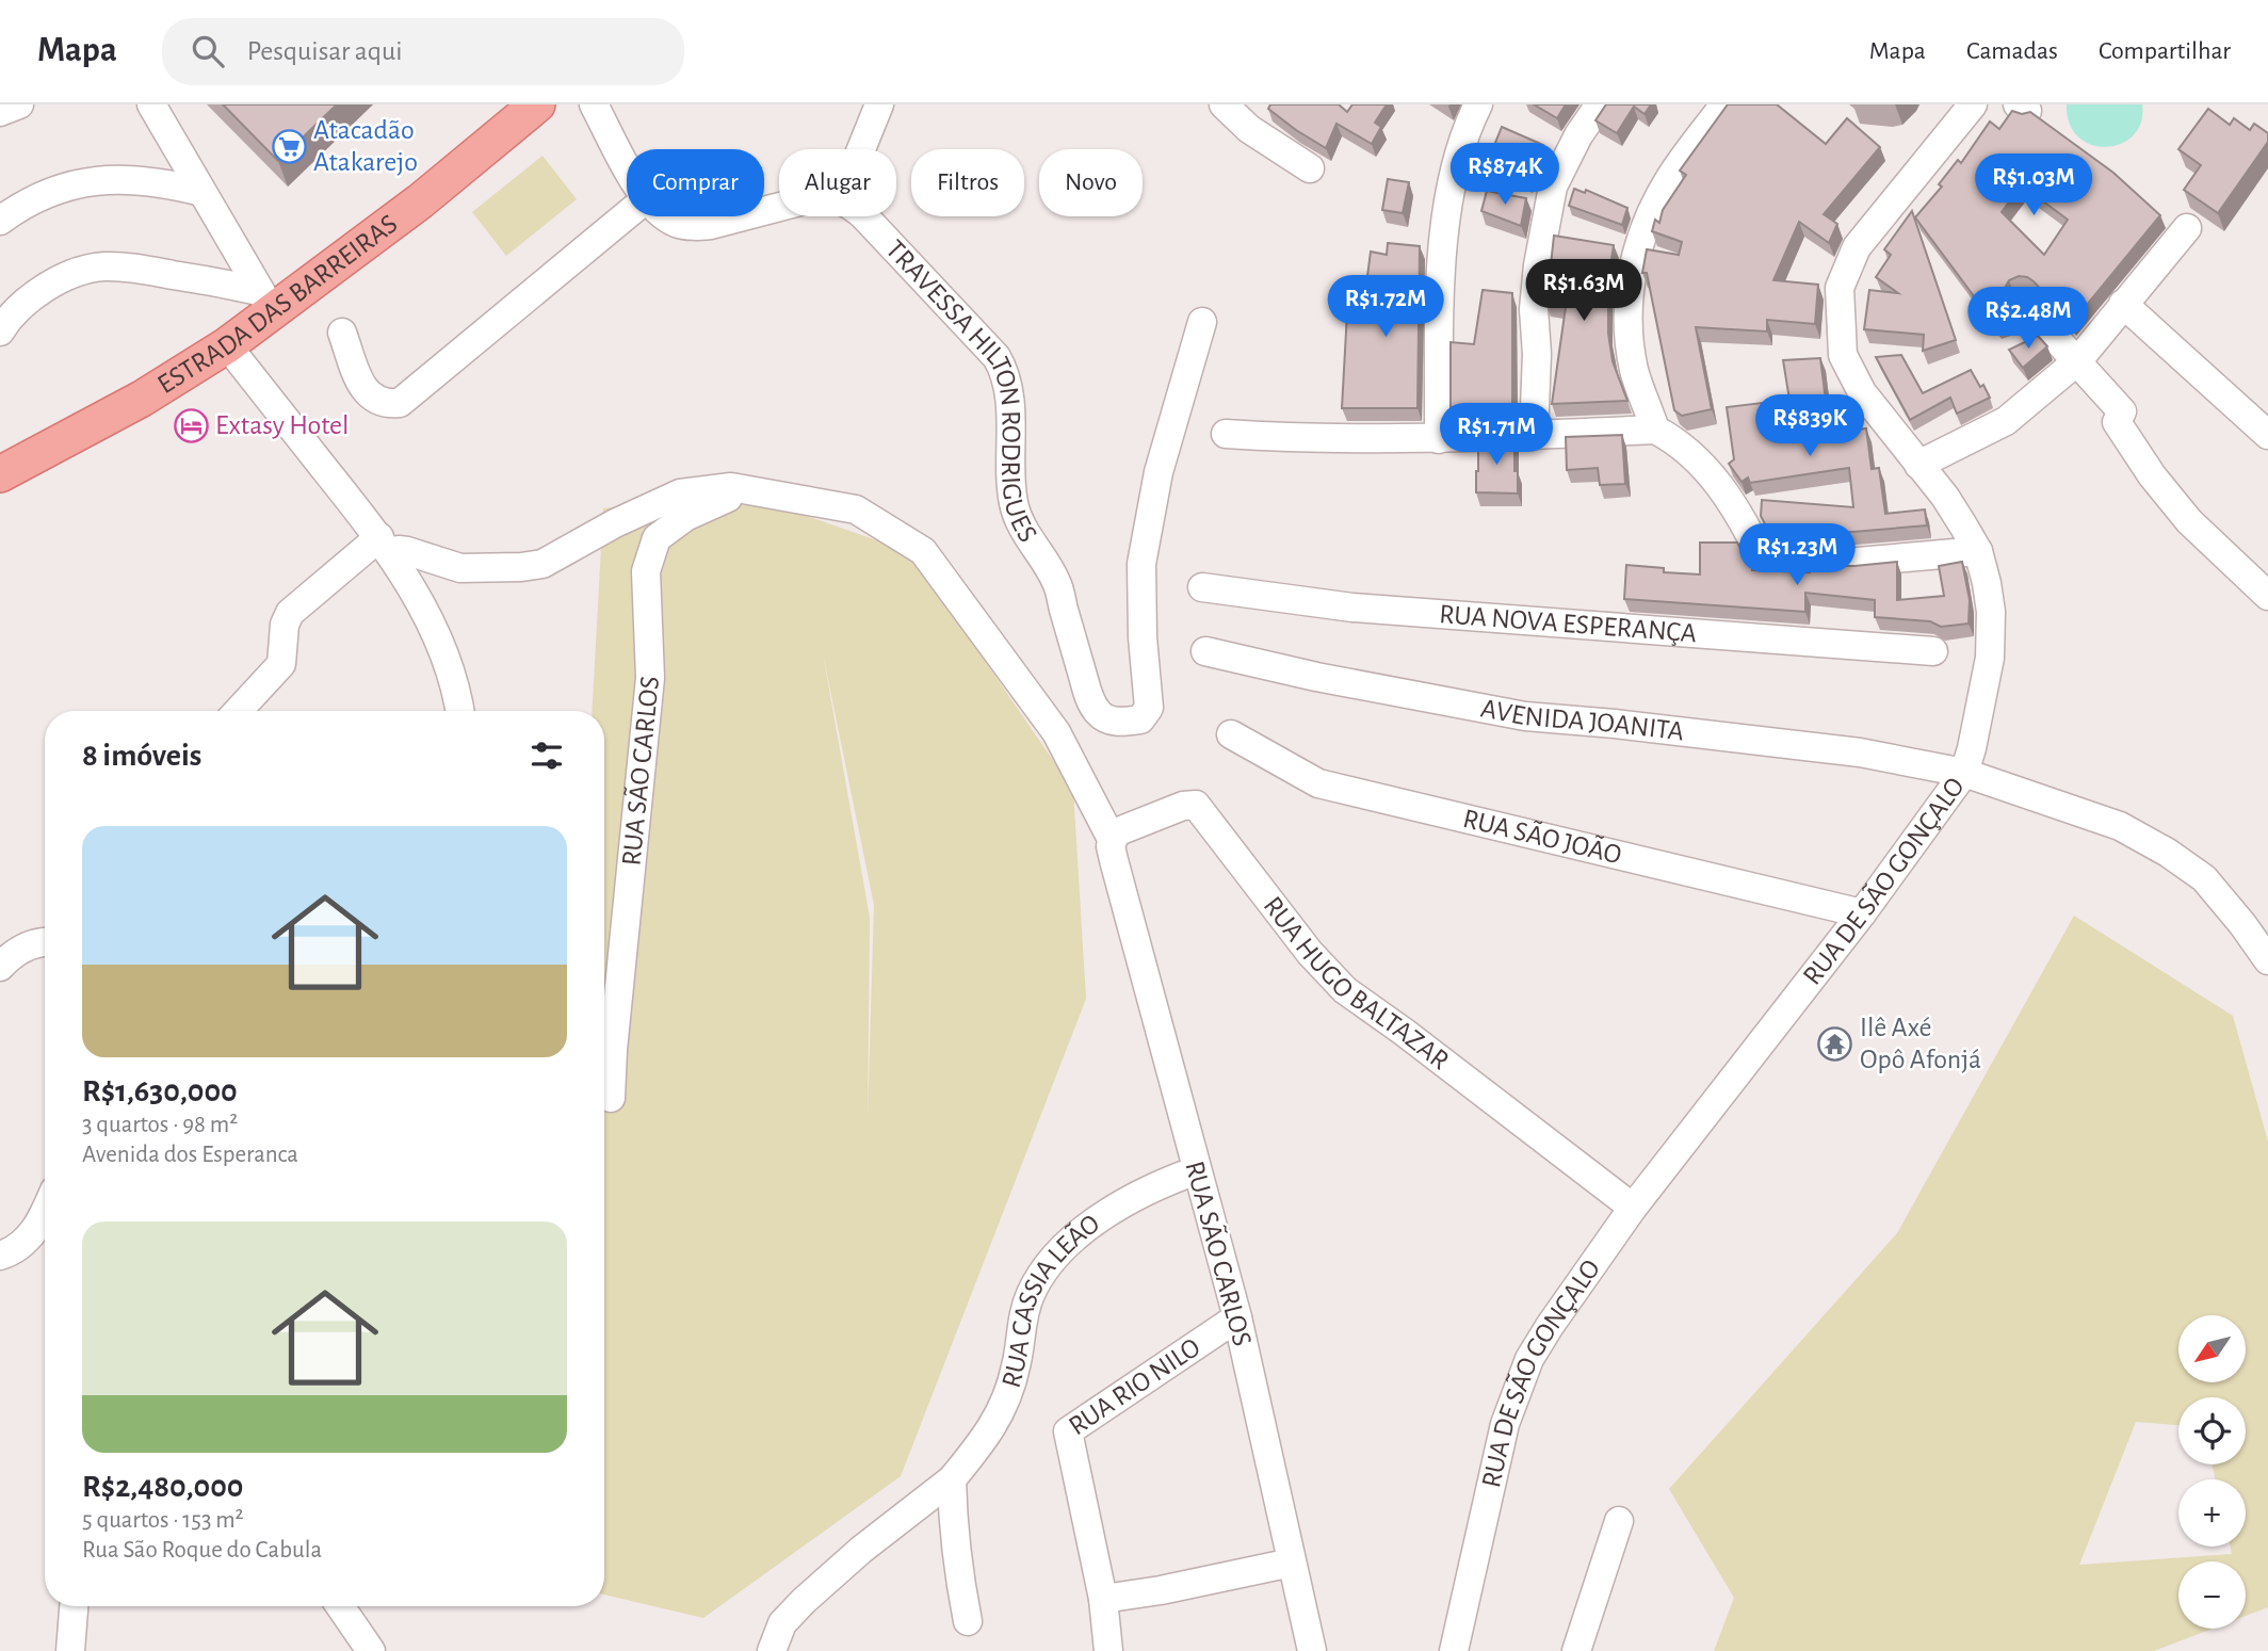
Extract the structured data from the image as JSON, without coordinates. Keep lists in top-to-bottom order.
{
  "streets": {
    "main road": ["ESTRADA DAS BARREIRAS"],
    "street": [
      "TRAVESSA HILTON RODRIGUES",
      "RUA NOVA ESPERANÇA",
      "AVENIDA JOANITA",
      "RUA SÃO CARLOS",
      "RUA SÃO JOÃO",
      "RUA DE SÃO GONÇALO",
      "RUA HUGO BALTAZAR",
      "RUA CASSIA LEÃO",
      "RUA RIO NILO"
    ]
  },
  "crossings": [
    ["AVENIDA JOANITA", "RUA DE SÃO GONÇALO"],
    ["RUA SÃO CARLOS", "RUA HUGO BALTAZAR"],
    ["RUA SÃO CARLOS", "RUA CASSIA LEÃO"],
    ["RUA SÃO CARLOS", "RUA RIO NILO"],
    ["RUA SÃO JOÃO", "RUA DE SÃO GONÇALO"],
    ["RUA DE SÃO GONÇALO", "RUA HUGO BALTAZAR"]
  ],
  "places": {
    "supermarket": ["Atacadão Atakarejo"],
    "hotel": ["Extasy Hotel"],
    "temple": ["Ilê Axé Opô Afonjá"]
  },
  "north": "bottom left",
  "page": {
    "header": "Mapa",
    "search": "Pesquisar aqui",
    "nav": ["Mapa", "Camadas", "Compartilhar"],
    "price": [
      "R$874K",
      "R$1.03M",
      "R$1.63M",
      "R$1.72M",
      "R$2.48M",
      "R$839K",
      "R$1.71M",
      "R$1.23M"
    ],
    "chip": [
      "Comprar",
      "Alugar",
      "Filtros",
      "Novo"
    ],
    "heading": "8 imóveis",
    "list": [
      {
        "name": "R$1,630,000",
        "note": "3 quartos · 98 m² · Avenida dos Esperanca"
      },
      {
        "name": "R$2,480,000",
        "note": "5 quartos · 153 m² · Rua São Roque do Cabula"
      }
    ],
    "map_buttons": ["+", "−"]
  }
}
